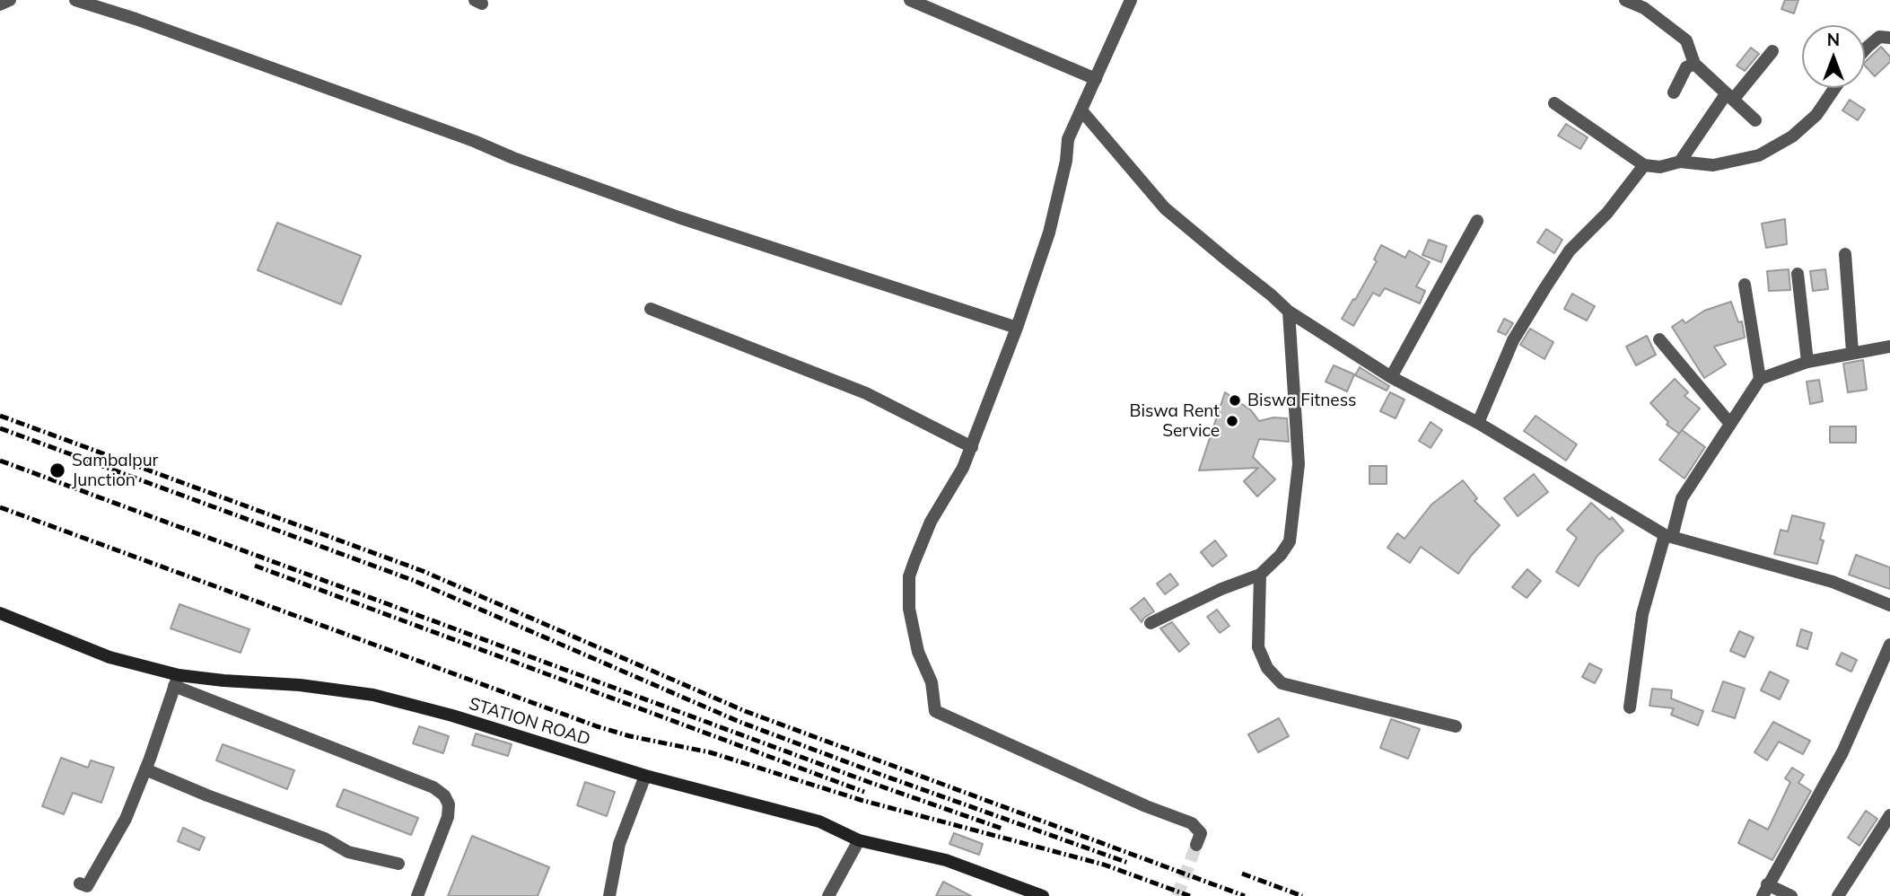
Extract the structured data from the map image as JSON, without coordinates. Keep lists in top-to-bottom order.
{
  "streets": {
    "street": ["STATION ROAD"]
  },
  "places": ["Biswa Fitness", "Biswa Rent Service", "Sambalpur Junction"],
  "north": "top"
}
